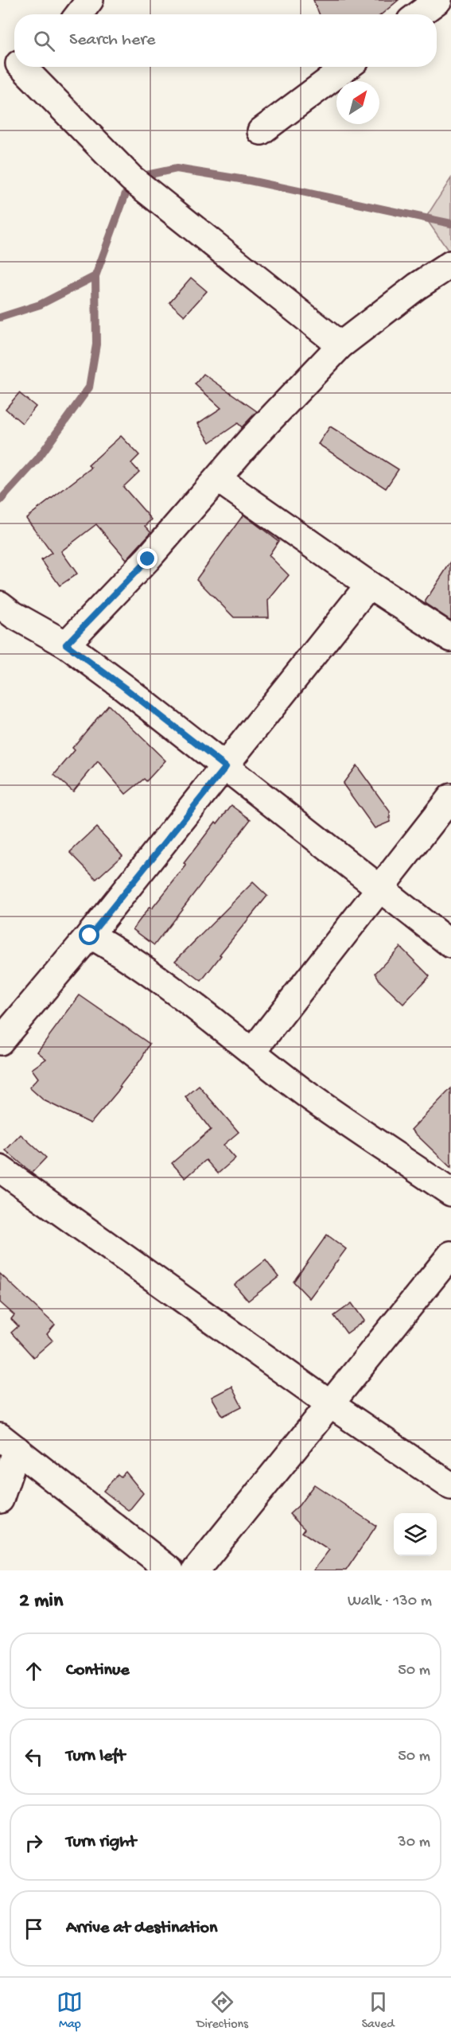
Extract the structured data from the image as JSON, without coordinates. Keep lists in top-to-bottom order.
{
  "north": "top right",
  "page": {
    "search": "Search here",
    "heading": ["2 min", "Walk · 130 m"],
    "list": [
      ["Continue", "50 m"],
      ["Turn left", "50 m"],
      ["Turn right", "30 m"],
      "Arrive at destination"
    ],
    "nav": ["Map", "Directions", "Saved"]
  }
}
